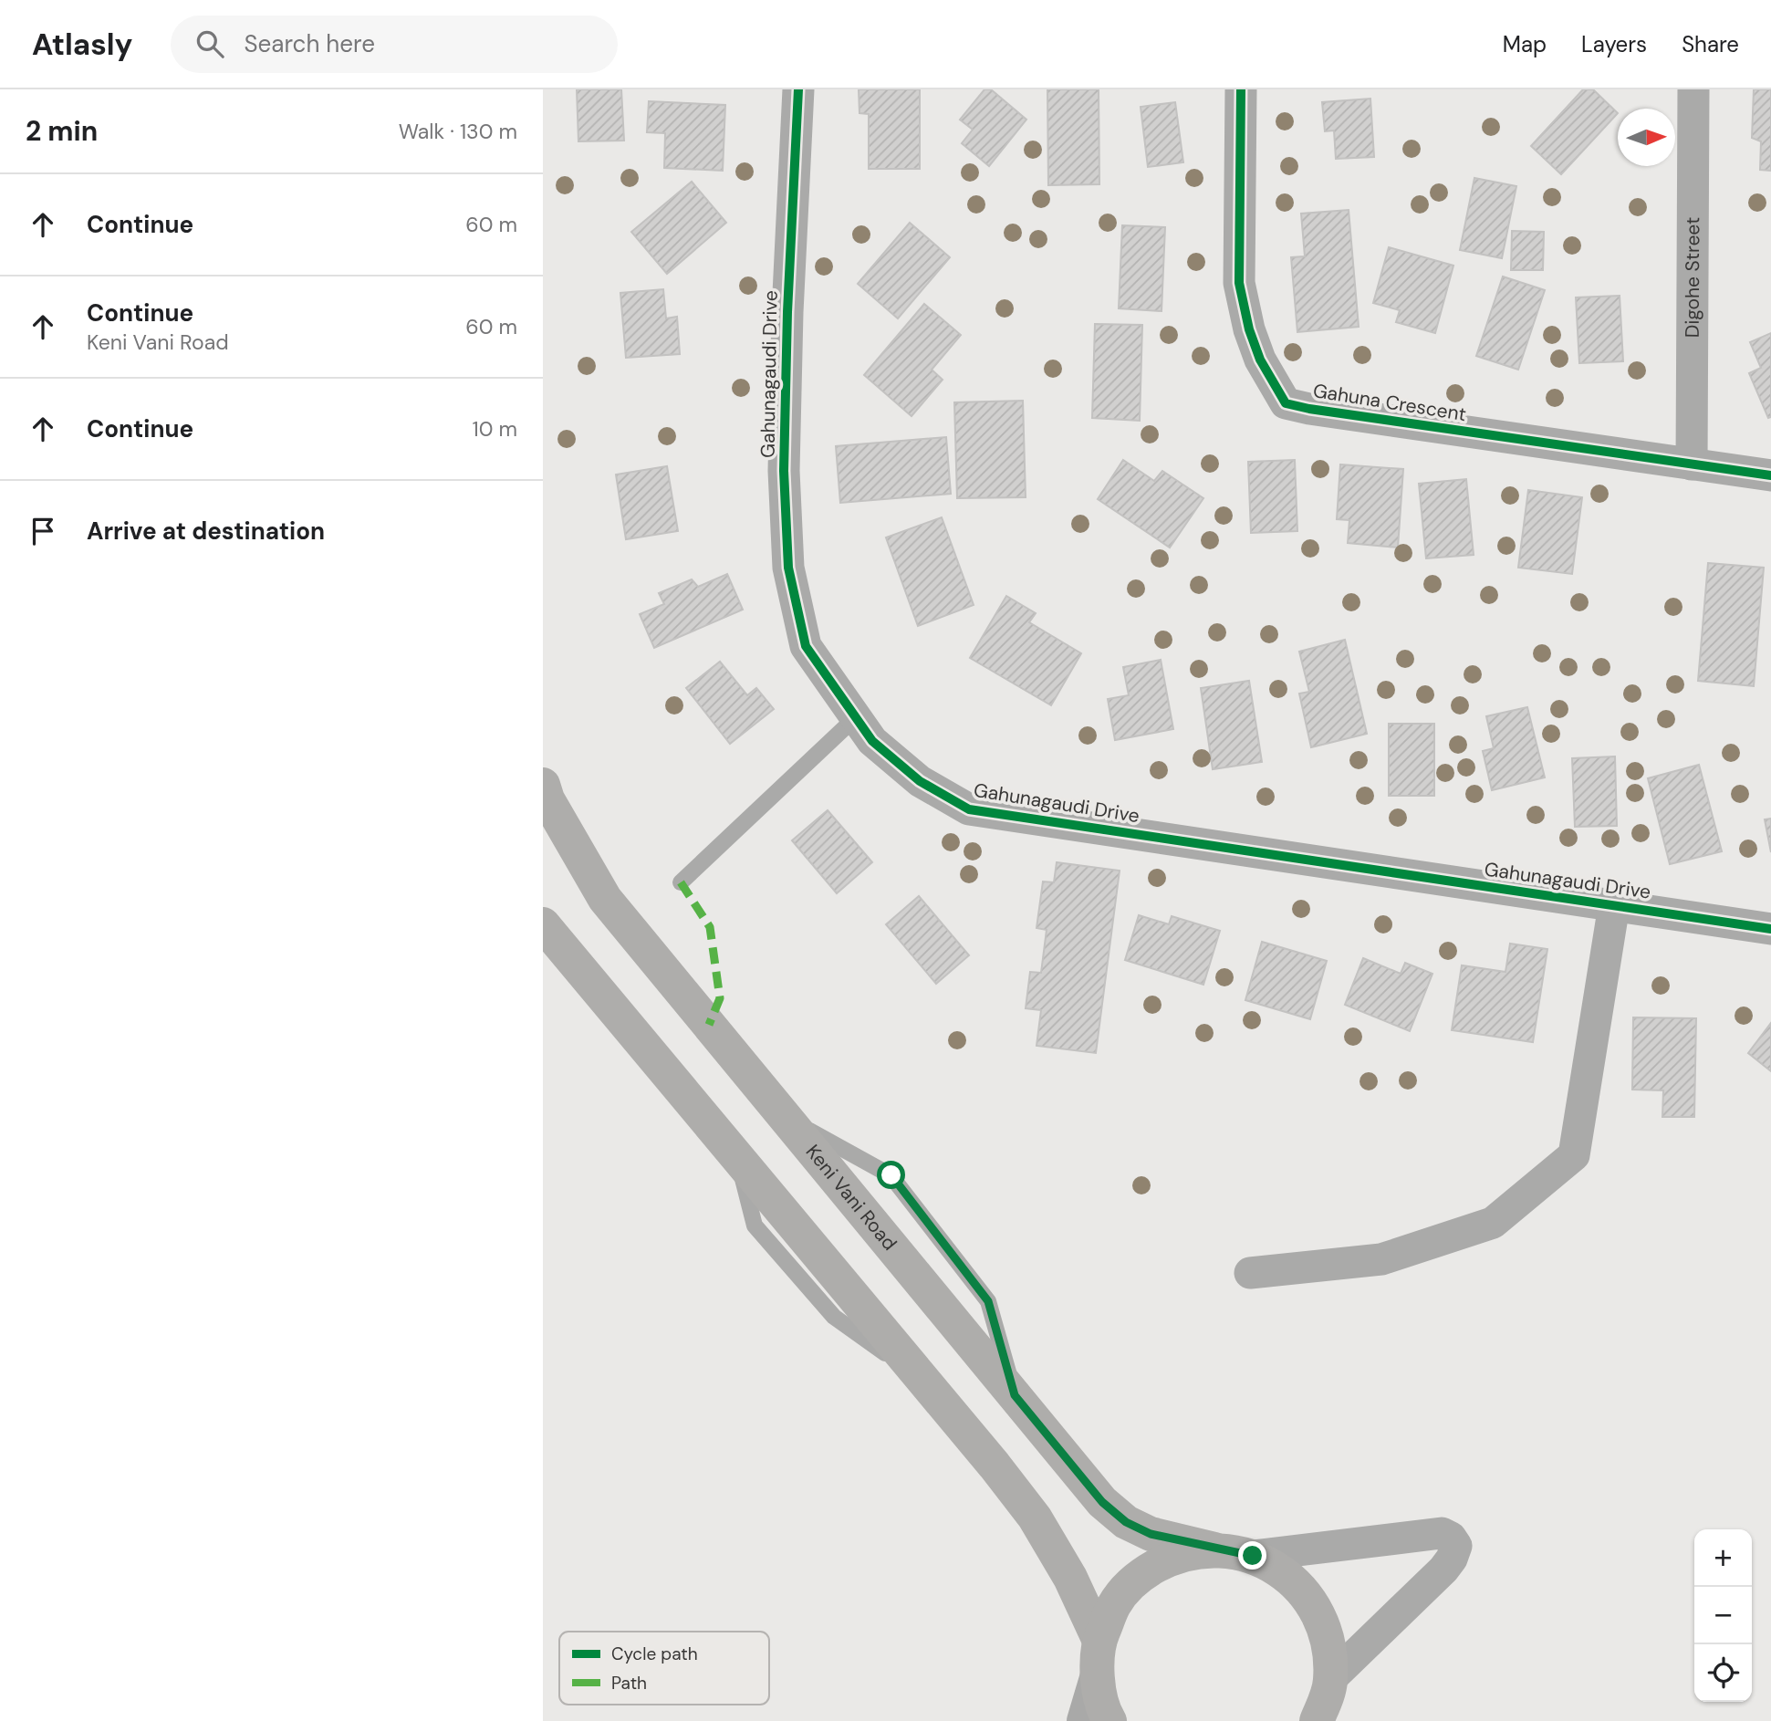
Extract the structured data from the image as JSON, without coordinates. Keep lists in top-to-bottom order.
{
  "streets": {
    "main road": ["Keni Vani Road"],
    "street": ["Digohe Street", "Gahunagaudi Drive", "Gahuna Crescent"]
  },
  "crossings": [
    ["Digohe Street", "Gahuna Crescent"]
  ],
  "legend": ["Cycle path", "Path"],
  "north": "right",
  "page": {
    "header": "Atlasly",
    "search": "Search here",
    "nav": ["Map", "Layers", "Share"],
    "heading": ["2 min", "Walk · 130 m"],
    "list": [
      ["Continue", "60 m"],
      ["Continue", "Keni Vani Road", "60 m"],
      ["Continue", "10 m"],
      "Arrive at destination"
    ],
    "map_buttons": ["+", "−"]
  }
}
